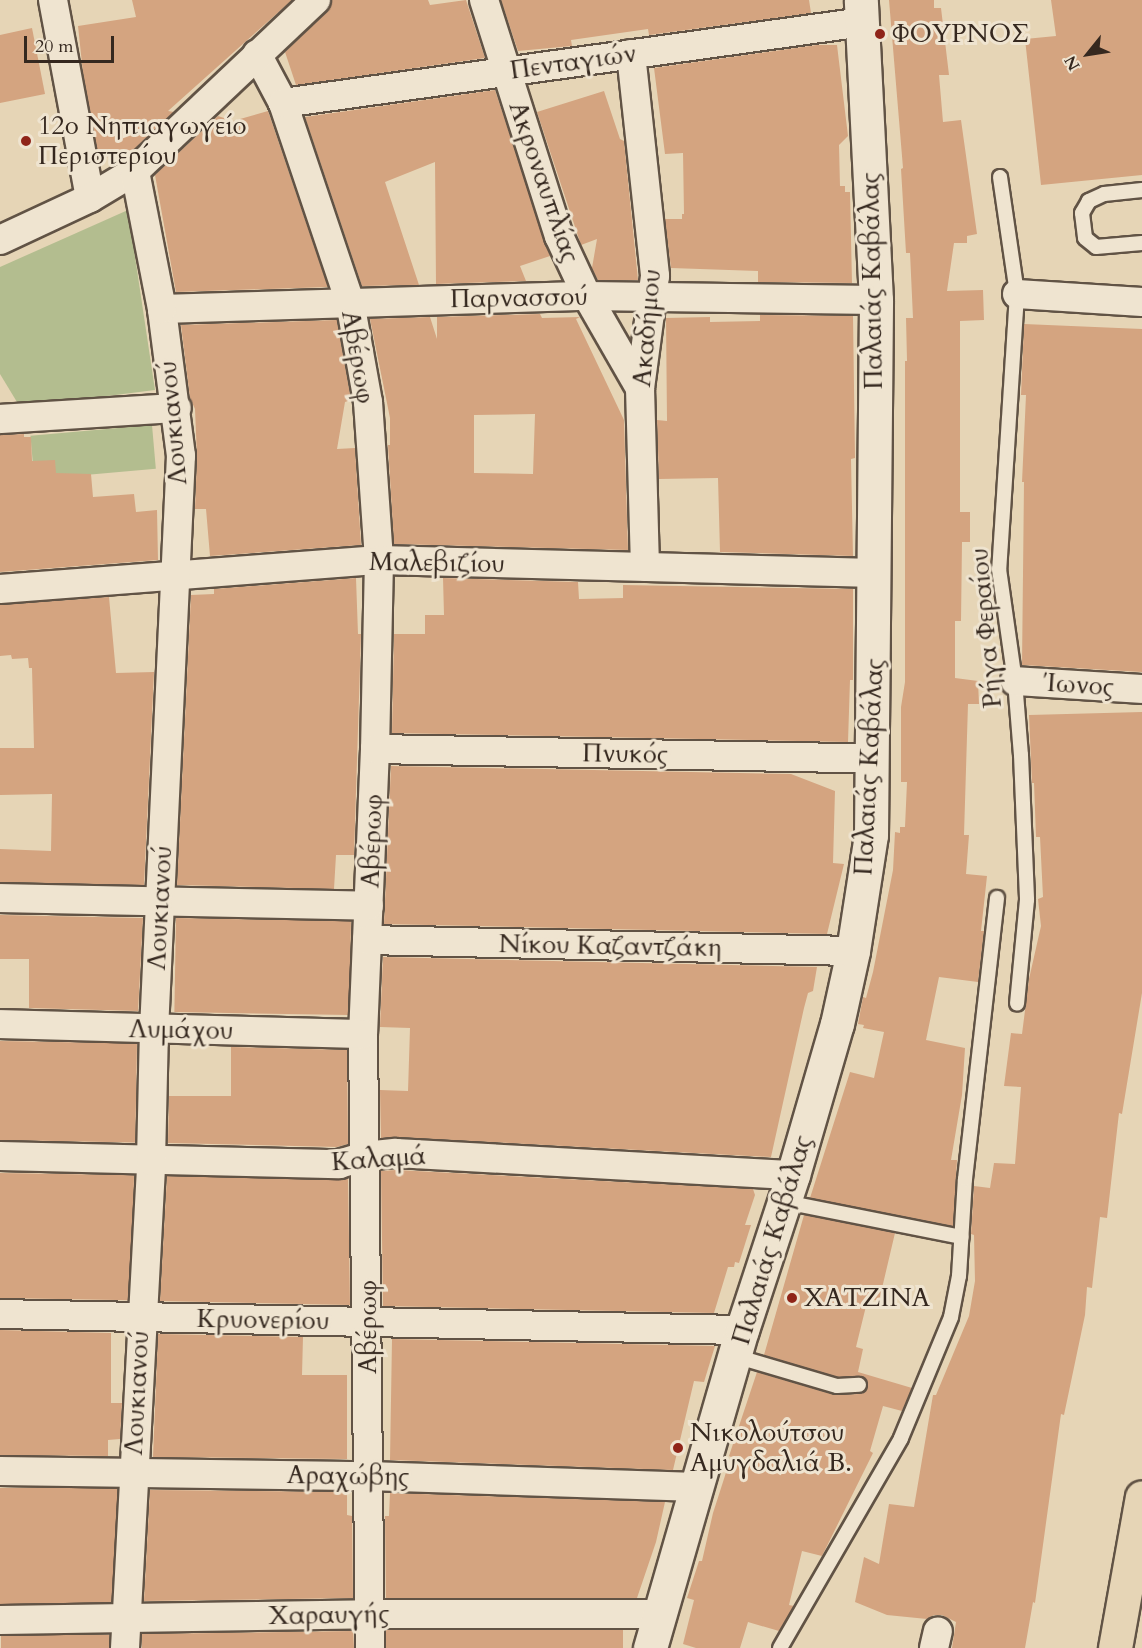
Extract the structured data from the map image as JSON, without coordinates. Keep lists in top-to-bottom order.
{
  "streets": {
    "street": [
      "Πενταγιών",
      "Ακροναυπλίας",
      "Παλαιάς Καβάλας",
      "Παρνασσού",
      "Ακαδήμου",
      "Αβέρωφ",
      "Λουκιανού",
      "Μαλεβιζίου",
      "Ίωνος",
      "Πνυκός",
      "Νίκου Καζαντζάκη",
      "Λυμάχου",
      "Καλαμά",
      "Κρυονερίου",
      "Αραχώβης",
      "Χαραυγής"
    ],
    "lane": ["Ρήγα Φεραίου"]
  },
  "crossings": [
    ["Πενταγιών", "Ακροναυπλίας"],
    ["Πενταγιών", "Παλαιάς Καβάλας"],
    ["Πενταγιών", "Ακαδήμου"],
    ["Πενταγιών", "Αβέρωφ"],
    ["Ακροναυπλίας", "Παρνασσού"],
    ["Ακροναυπλίας", "Ακαδήμου"],
    ["Παλαιάς Καβάλας", "Παρνασσού"],
    ["Παλαιάς Καβάλας", "Μαλεβιζίου"],
    ["Παλαιάς Καβάλας", "Πνυκός"],
    ["Παλαιάς Καβάλας", "Νίκου Καζαντζάκη"],
    ["Παλαιάς Καβάλας", "Καλαμά"],
    ["Παλαιάς Καβάλας", "Κρυονερίου"],
    ["Παλαιάς Καβάλας", "Αραχώβης"],
    ["Παλαιάς Καβάλας", "Χαραυγής"],
    ["Παρνασσού", "Ακαδήμου"],
    ["Παρνασσού", "Αβέρωφ"],
    ["Παρνασσού", "Λουκιανού"],
    ["Ακαδήμου", "Μαλεβιζίου"],
    ["Αβέρωφ", "Μαλεβιζίου"],
    ["Αβέρωφ", "Πνυκός"],
    ["Αβέρωφ", "Νίκου Καζαντζάκη"],
    ["Αβέρωφ", "Λυμάχου"],
    ["Αβέρωφ", "Καλαμά"],
    ["Αβέρωφ", "Κρυονερίου"],
    ["Αβέρωφ", "Αραχώβης"],
    ["Αβέρωφ", "Χαραυγής"],
    ["Λουκιανού", "Μαλεβιζίου"],
    ["Λουκιανού", "Λυμάχου"],
    ["Λουκιανού", "Καλαμά"],
    ["Λουκιανού", "Κρυονερίου"],
    ["Λουκιανού", "Αραχώβης"],
    ["Λουκιανού", "Χαραυγής"],
    ["Ρήγα Φεραίου", "Ίωνος"]
  ],
  "places": [
    "ΦΟΥΡΝΟΣ",
    "12ο Νηπιαγωγείο Περιστερίου",
    "ΧΑΤΖΙΝΑ",
    "Νικολούτσου Αμυγδαλιά Β."
  ],
  "scale_bar": "20 m",
  "north": "bottom left"
}
